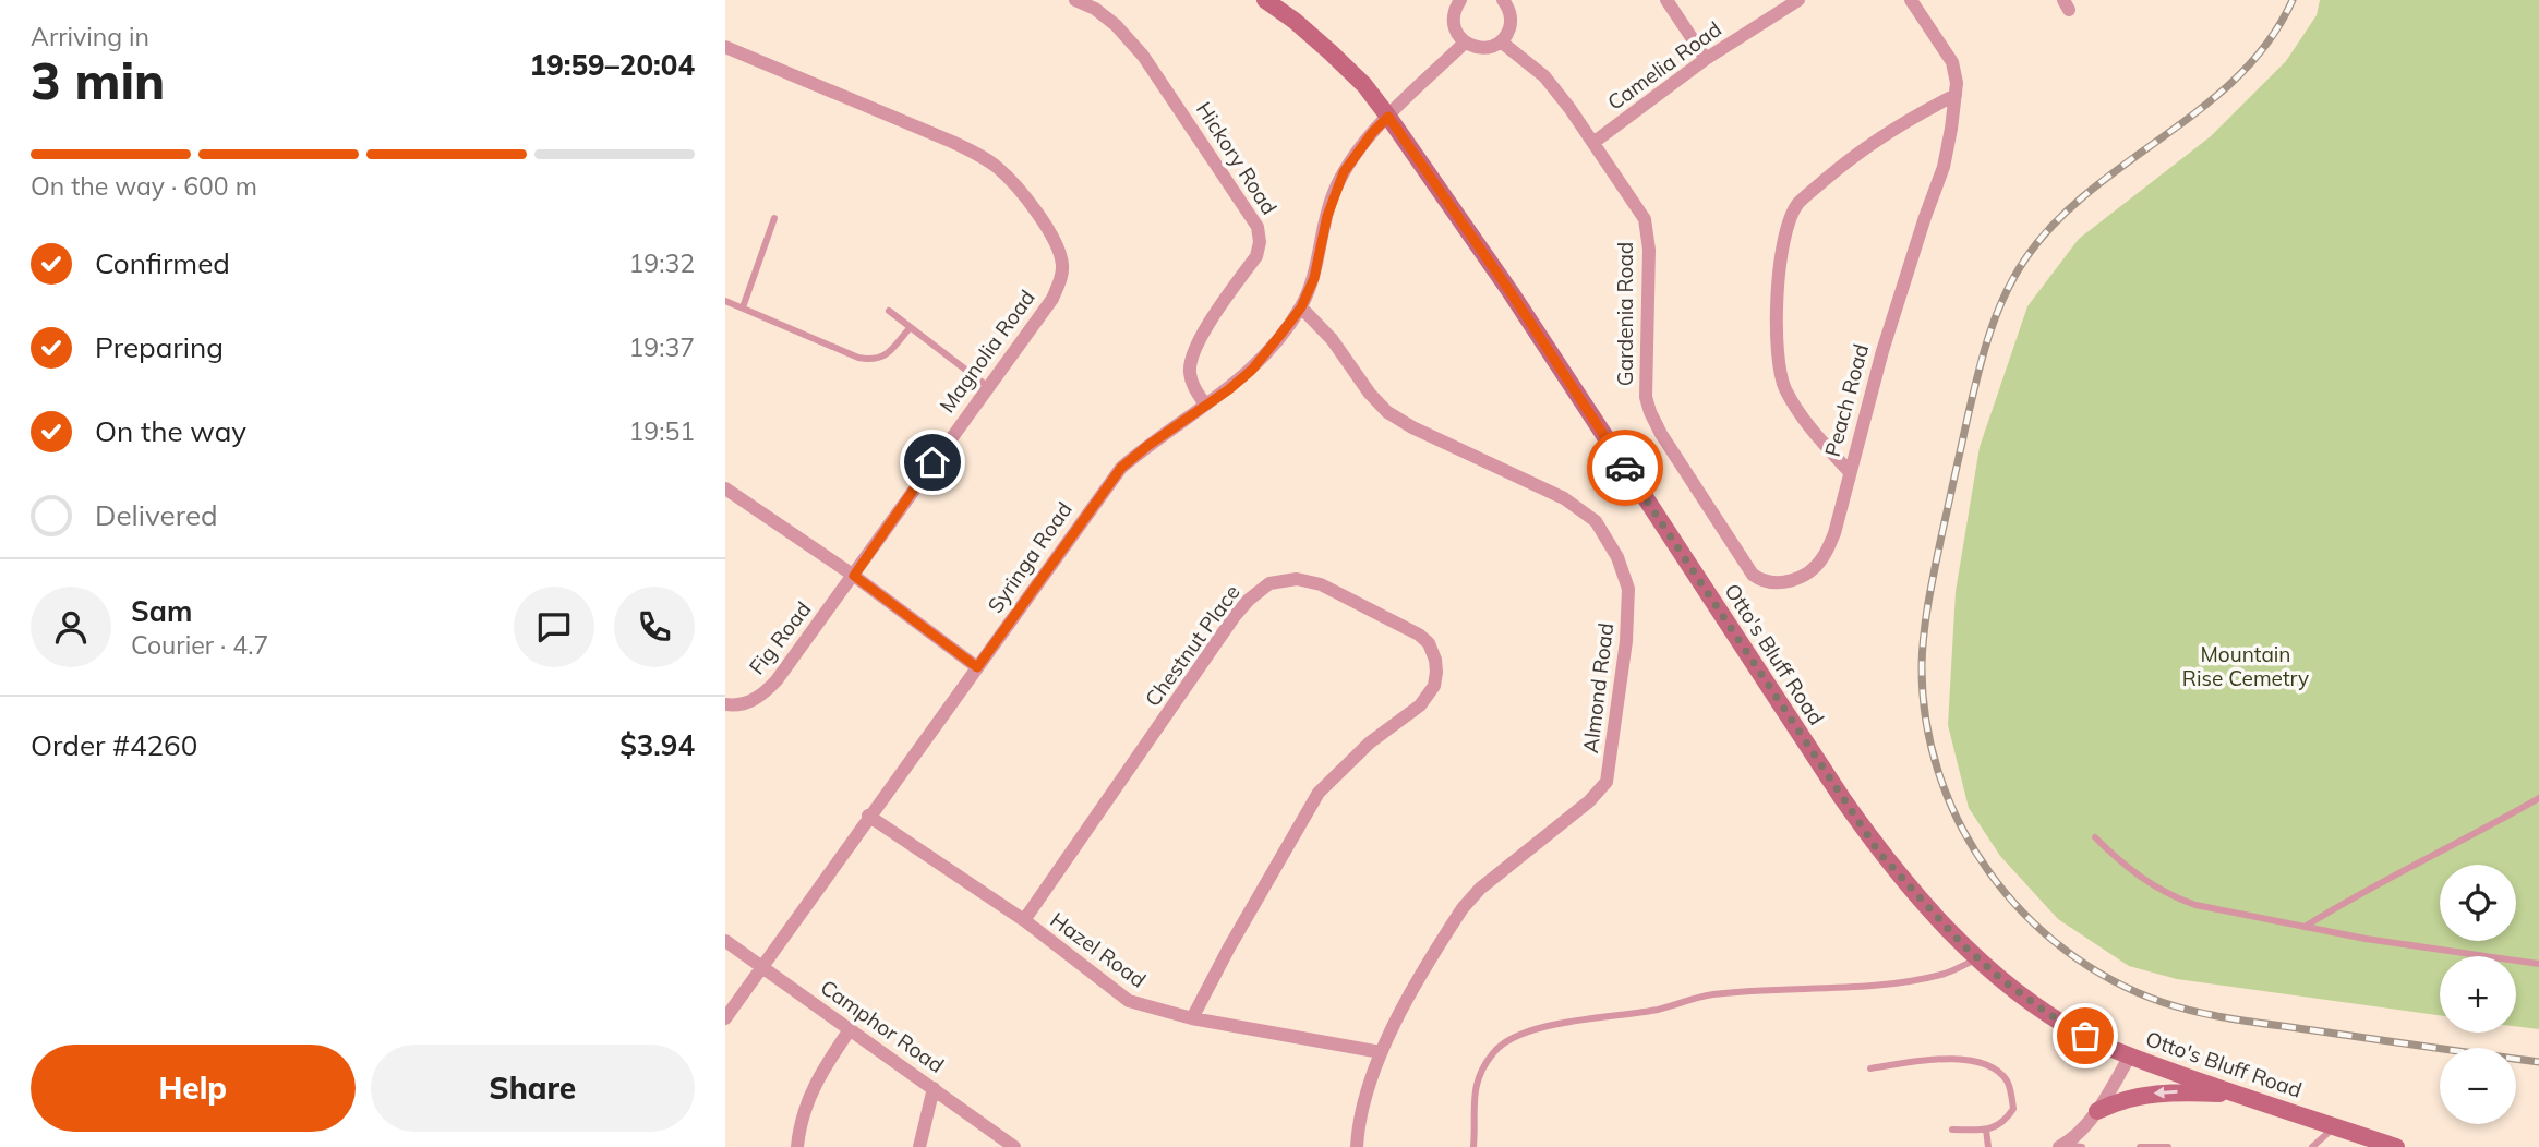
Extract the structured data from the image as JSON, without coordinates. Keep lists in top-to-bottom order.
{
  "streets": {
    "main road": ["Otto's Bluff Road"],
    "street": [
      "Camelia Road",
      "Hickory Road",
      "Gardenia Road",
      "Magnolia Road",
      "Peach Road",
      "Syringa Road",
      "Fig Road",
      "Chestnut Place",
      "Almond Road",
      "Hazel Road",
      "Camphor Road"
    ]
  },
  "crossings": [
    ["Camelia Road", "Gardenia Road"],
    ["Hickory Road", "Syringa Road"],
    ["Gardenia Road", "Peach Road"],
    ["Magnolia Road", "Fig Road"],
    ["Syringa Road", "Otto's Bluff Road"],
    ["Syringa Road", "Almond Road"],
    ["Syringa Road", "Hazel Road"],
    ["Syringa Road", "Camphor Road"],
    ["Chestnut Place", "Hazel Road"],
    ["Almond Road", "Hazel Road"]
  ],
  "parks": ["Mountain Rise Cemetry"],
  "page": {
    "heading": ["3 min", "Arriving in", "19:59–20:04"],
    "panel": [
      "Sam",
      "Courier · 4.7",
      "Order #4260",
      "$3.94"
    ],
    "bar": "On the way · 600 m",
    "list": [
      ["Confirmed", "19:32"],
      ["Preparing", "19:37"],
      ["On the way", "19:51"],
      "Delivered"
    ],
    "map_buttons": ["+", "−"],
    "buttons": ["Help", "Share"]
  }
}
